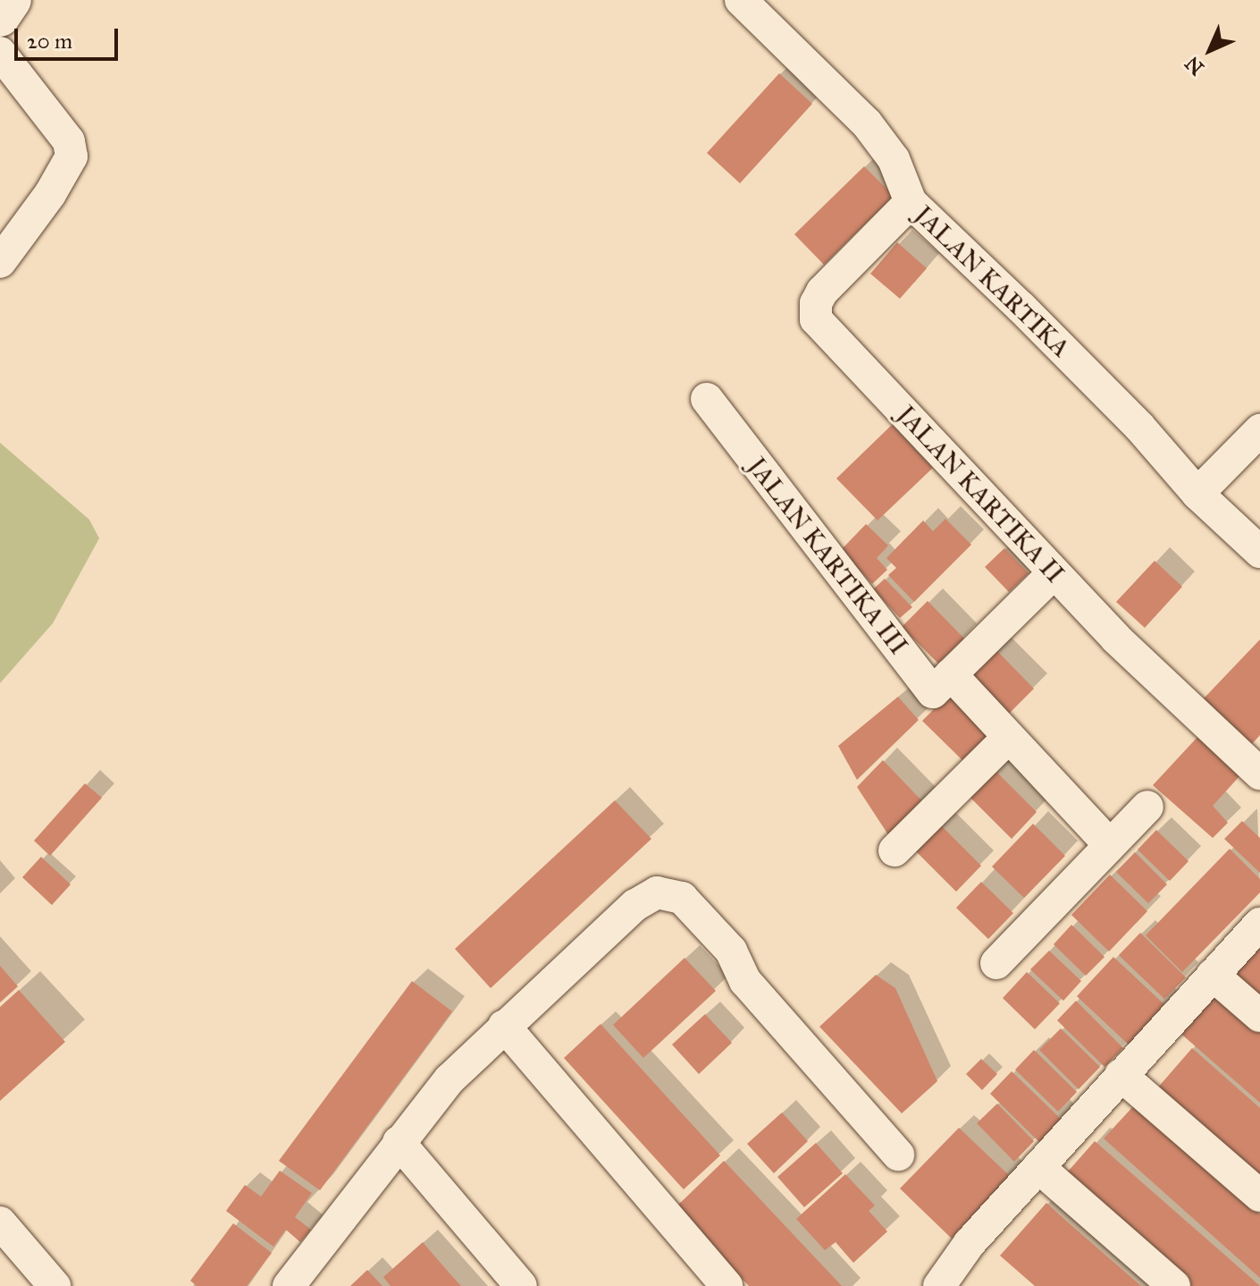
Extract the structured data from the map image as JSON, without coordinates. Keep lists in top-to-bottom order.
{
  "streets": {
    "street": ["JALAN KARTIKA", "JALAN KARTIKA II", "JALAN KARTIKA III"]
  },
  "crossings": [
    ["JALAN KARTIKA", "JALAN KARTIKA II"],
    ["JALAN KARTIKA II", "JALAN KARTIKA III"]
  ],
  "scale_bar": "20 m",
  "north": "bottom left"
}
